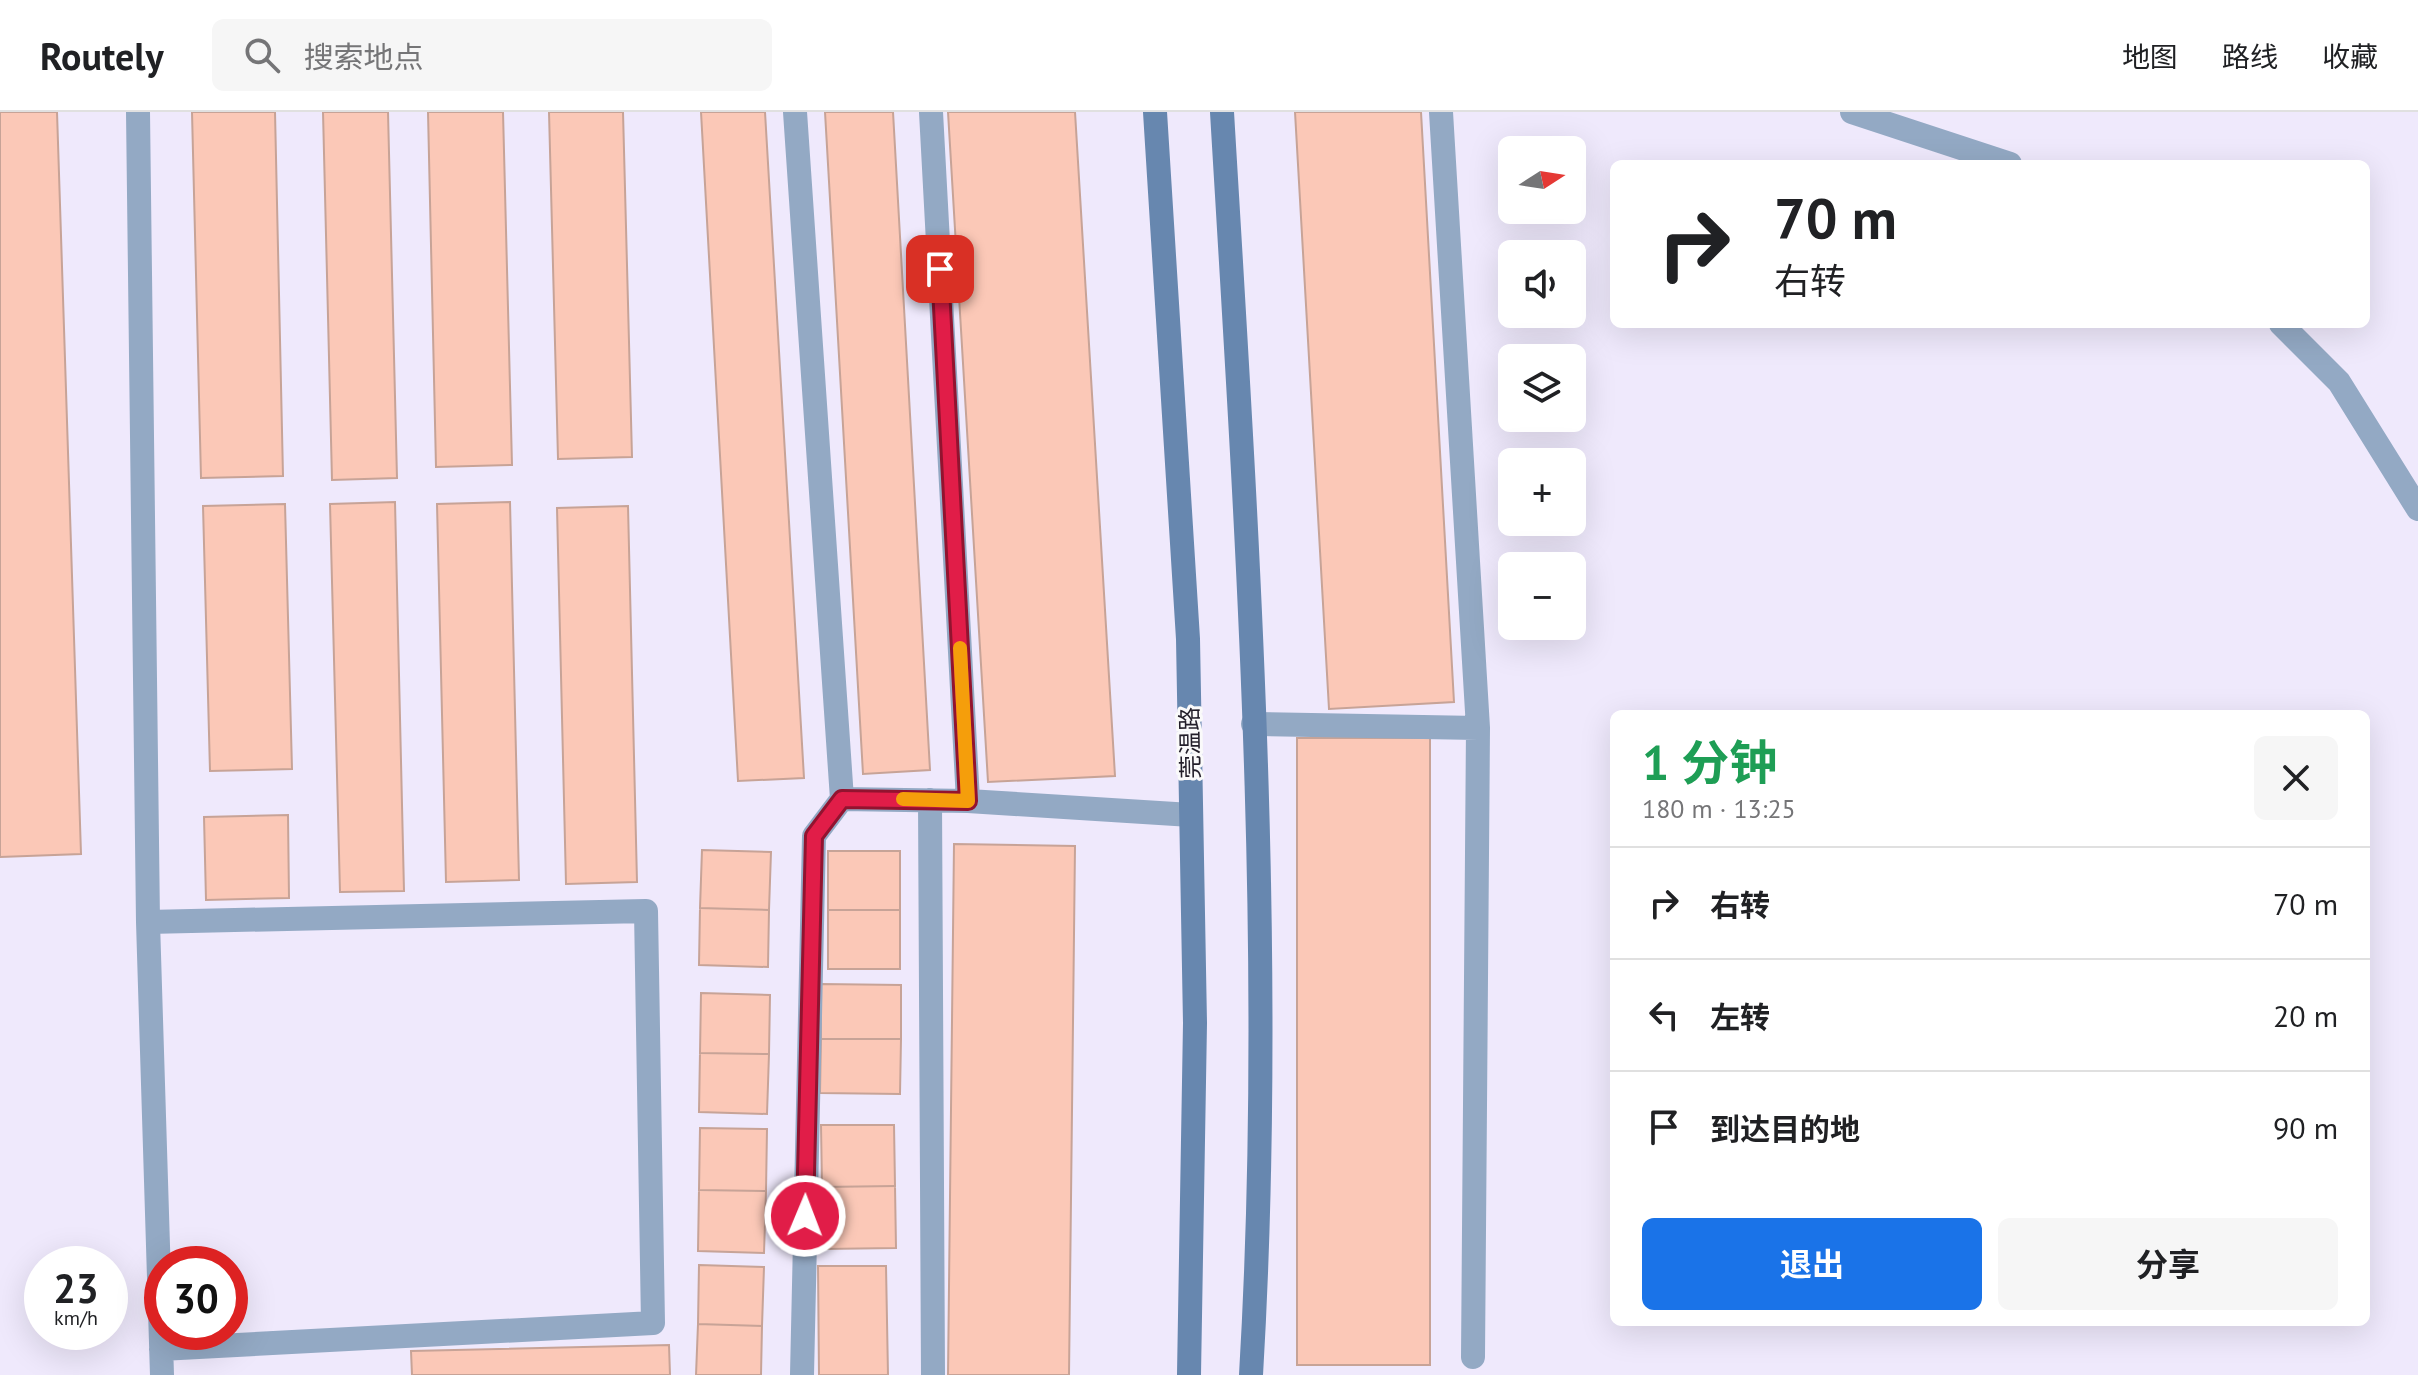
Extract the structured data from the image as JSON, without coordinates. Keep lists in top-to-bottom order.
{
  "streets": {
    "main road": ["莞温路"]
  },
  "north": "right",
  "page": {
    "header": "Routely",
    "search": "搜索地点",
    "nav": ["地图", "路线", "收藏"],
    "map_buttons": ["+", "−"],
    "turn": ["70 m", "右转"],
    "heading": ["1 分钟", "180 m · 13:25"],
    "list": [
      {
        "name": "右转",
        "value": "70 m"
      },
      {
        "name": "左转",
        "value": "20 m"
      },
      {
        "name": "到达目的地",
        "value": "90 m"
      }
    ],
    "buttons": ["退出", "分享"],
    "speed": "23 km/h",
    "limit": "30"
  }
}
